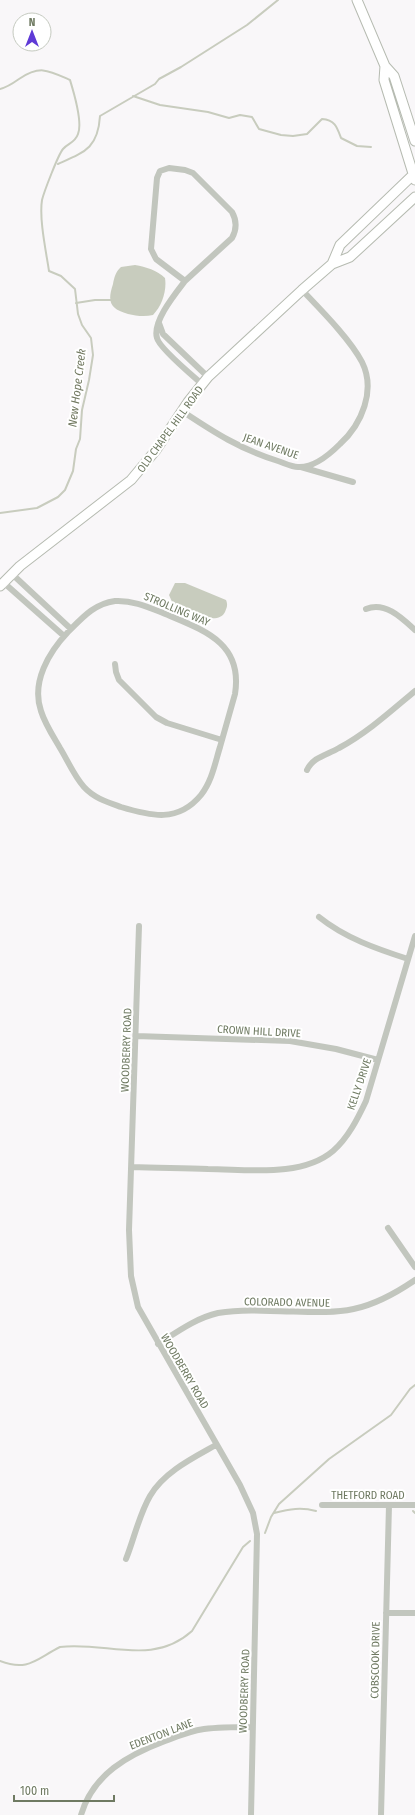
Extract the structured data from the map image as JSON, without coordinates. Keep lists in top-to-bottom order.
{
  "streets": {
    "main road": ["OLD CHAPEL HILL ROAD"],
    "street": [
      "JEAN AVENUE",
      "STROLLING WAY",
      "CROWN HILL DRIVE",
      "WOODBERRY ROAD",
      "KELLY DRIVE",
      "COLORADO AVENUE",
      "THETFORD ROAD",
      "COBSCOOK DRIVE",
      "EDENTON LANE"
    ]
  },
  "crossings": [
    ["OLD CHAPEL HILL ROAD", "JEAN AVENUE"],
    ["CROWN HILL DRIVE", "WOODBERRY ROAD"],
    ["CROWN HILL DRIVE", "KELLY DRIVE"],
    ["WOODBERRY ROAD", "KELLY DRIVE"],
    ["WOODBERRY ROAD", "COLORADO AVENUE"],
    ["WOODBERRY ROAD", "EDENTON LANE"],
    ["THETFORD ROAD", "COBSCOOK DRIVE"]
  ],
  "water": ["New Hope Creek"],
  "scale_bar": "100 m",
  "north": "top"
}
